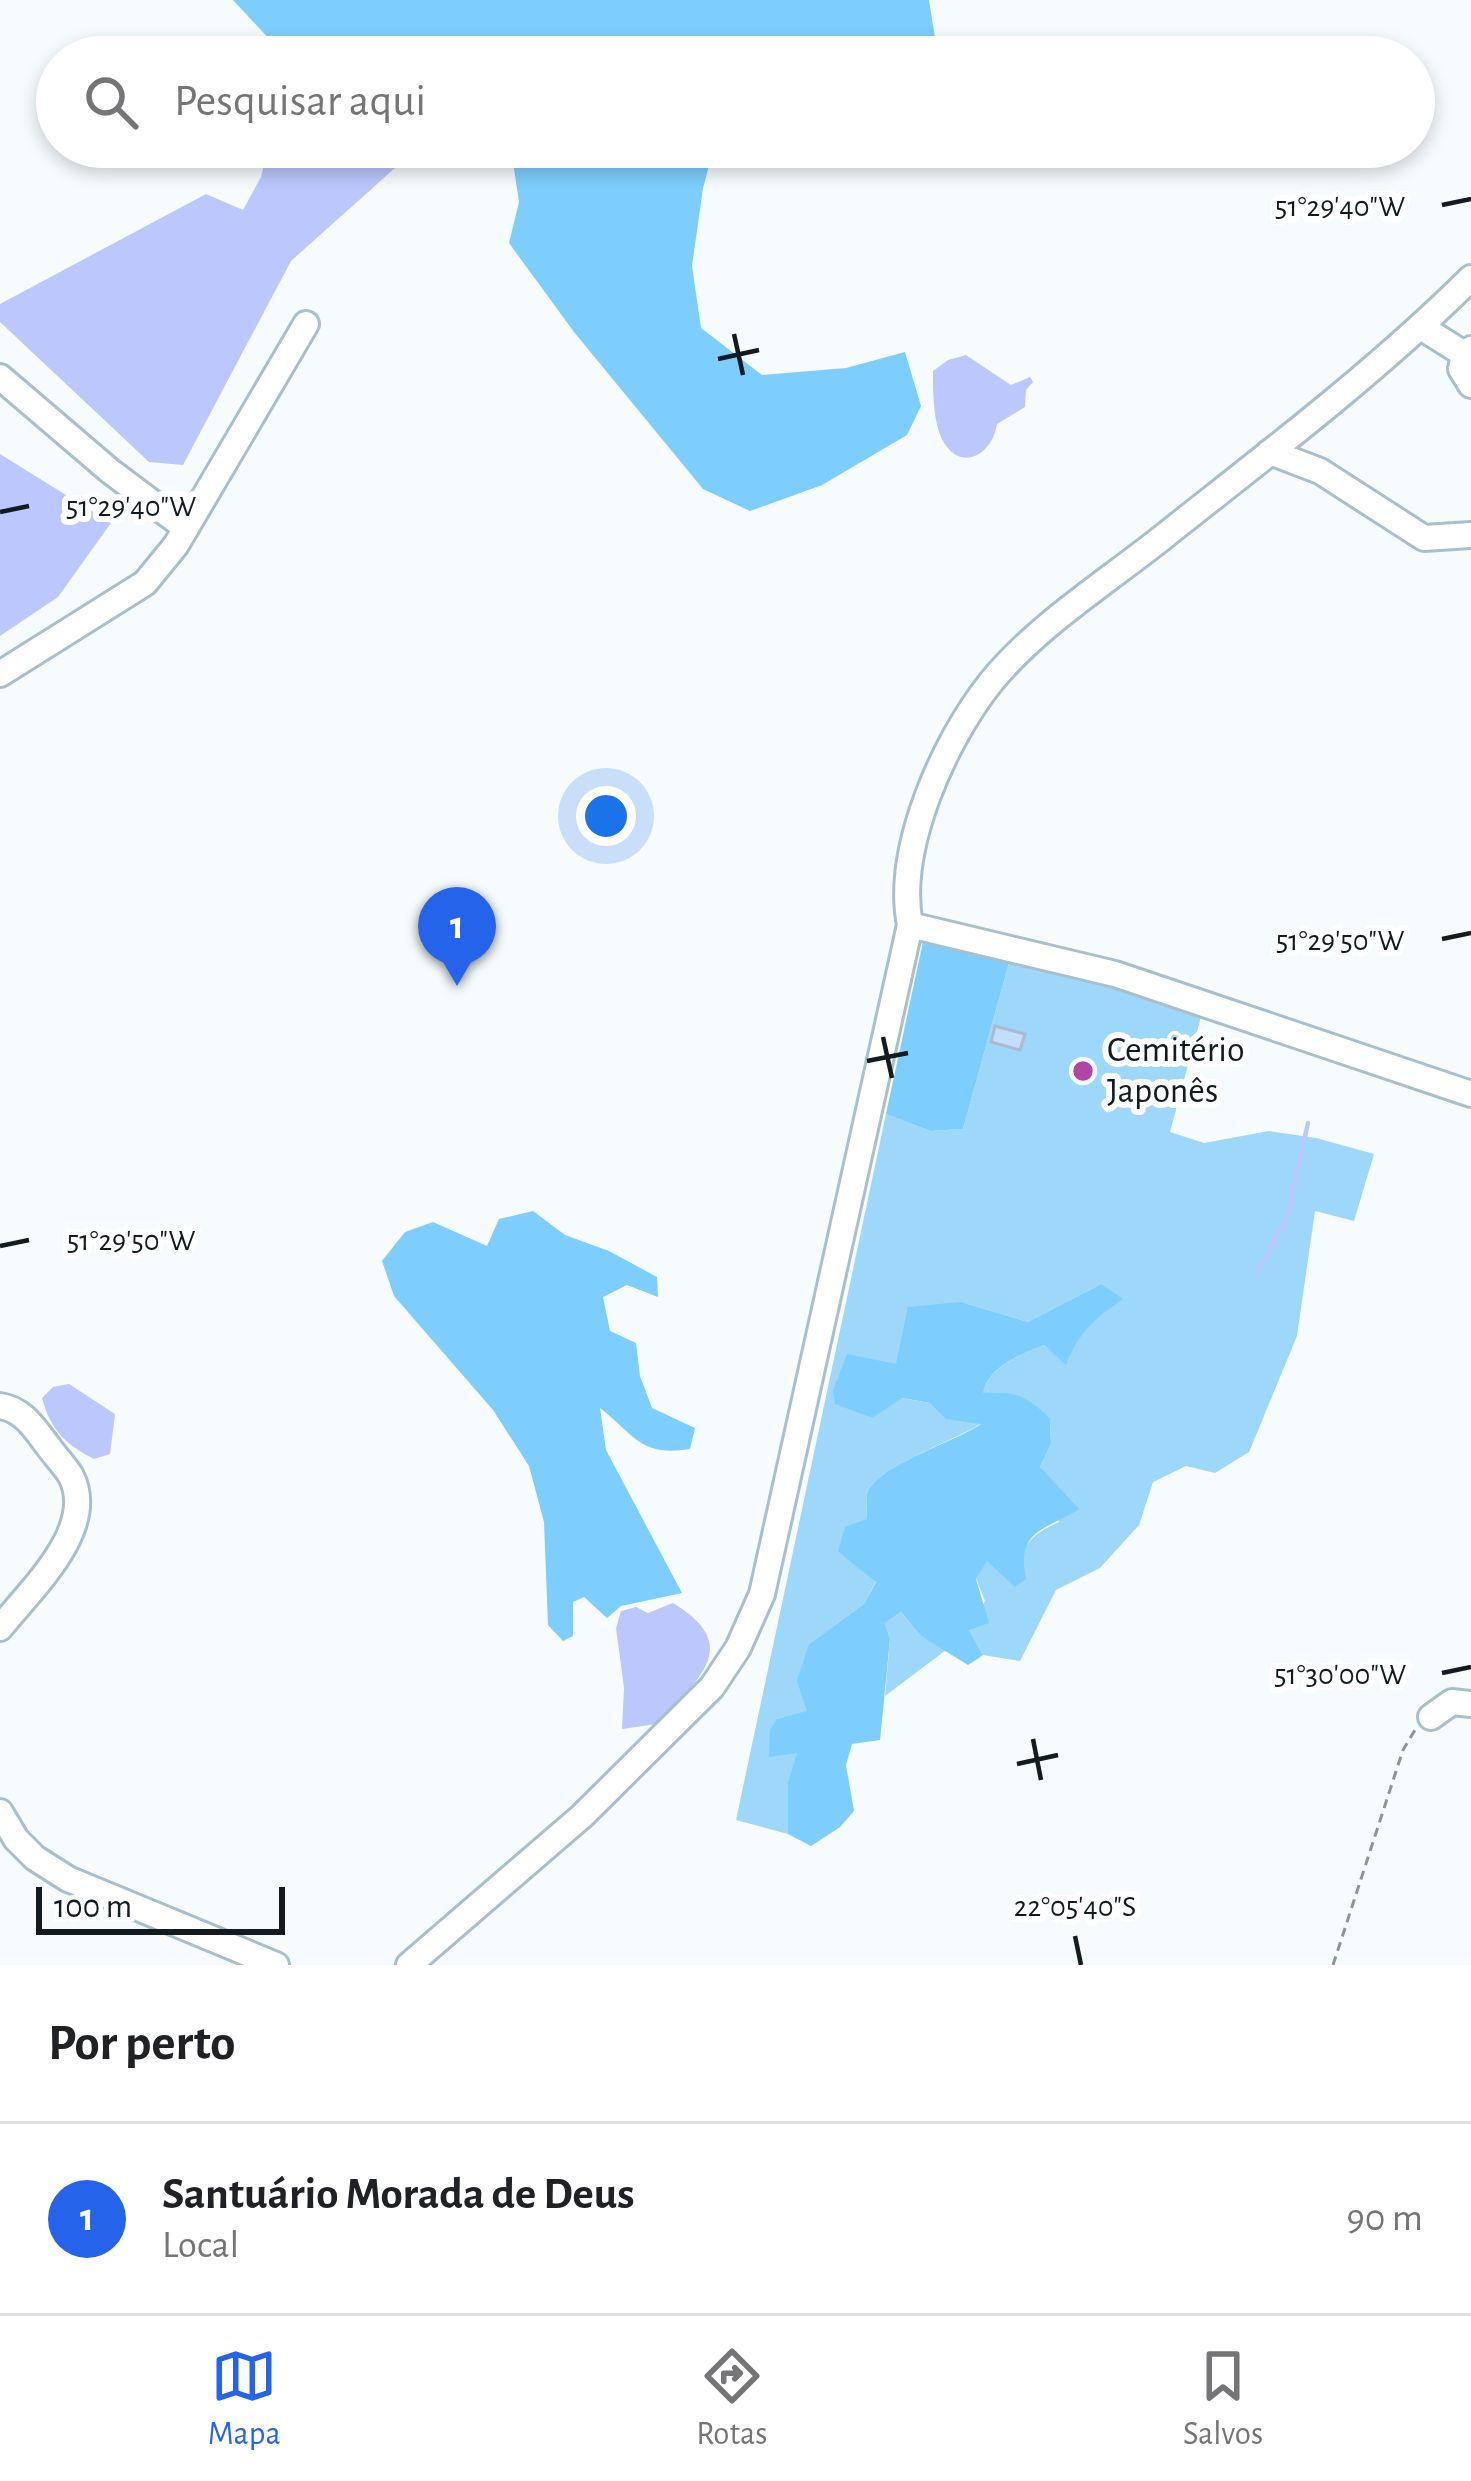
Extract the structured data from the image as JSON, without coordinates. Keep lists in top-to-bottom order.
{
  "places": ["Cemitério Japonês"],
  "scale_bar": "100 m",
  "page": {
    "search": "Pesquisar aqui",
    "pins": "1",
    "scale": "100 m",
    "heading": "Por perto",
    "list": [
      {
        "mark": "1",
        "name": "Santuário Morada de Deus",
        "note": "Local",
        "value": "90 m"
      }
    ],
    "nav": ["Mapa", "Rotas", "Salvos"]
  },
  "coordinates": [
    "51°29'40\"W",
    "51°29'50\"W",
    "51°30'00\"W",
    "22°05'40\"S"
  ]
}
